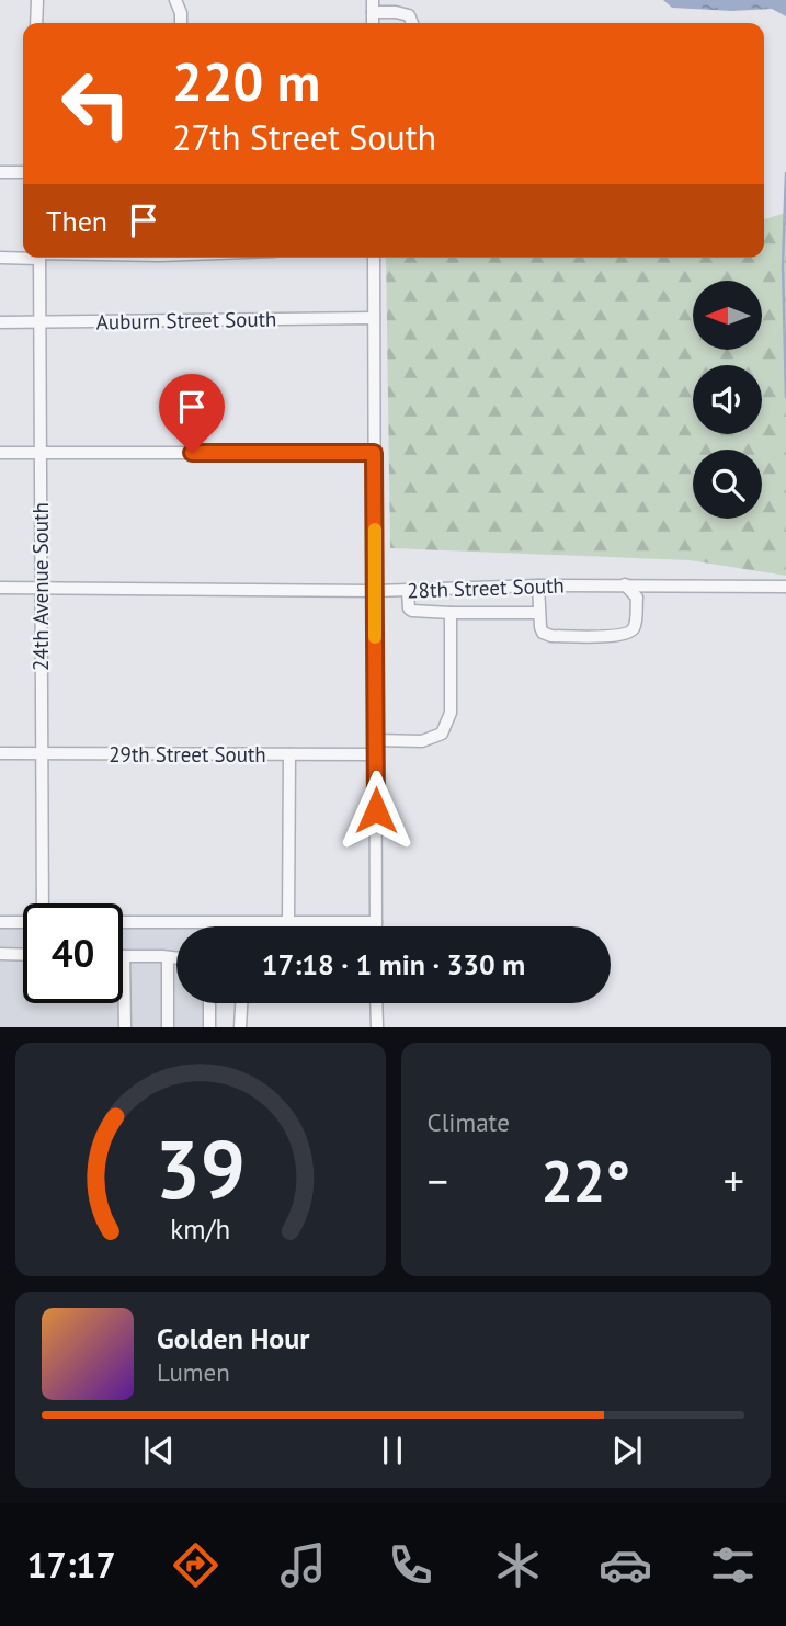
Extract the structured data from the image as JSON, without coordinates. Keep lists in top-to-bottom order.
{
  "streets": {
    "street": [
      "Auburn Street South",
      "24th Avenue South",
      "28th Street South",
      "29th Street South"
    ]
  },
  "crossings": [
    ["Auburn Street South", "24th Avenue South"],
    ["24th Avenue South", "28th Street South"],
    ["24th Avenue South", "29th Street South"]
  ],
  "north": "left",
  "page": {
    "turn": ["220 m", "27th Street South"],
    "then": "Then",
    "limit": "40",
    "trip": "17:18 · 1 min · 330 m",
    "tile": "Climate",
    "heat": ["−", "22°", "+"],
    "song": ["Golden Hour", "Lumen"],
    "tabs": "17:17",
    "gauge": ["39", "km/h"]
  }
}
